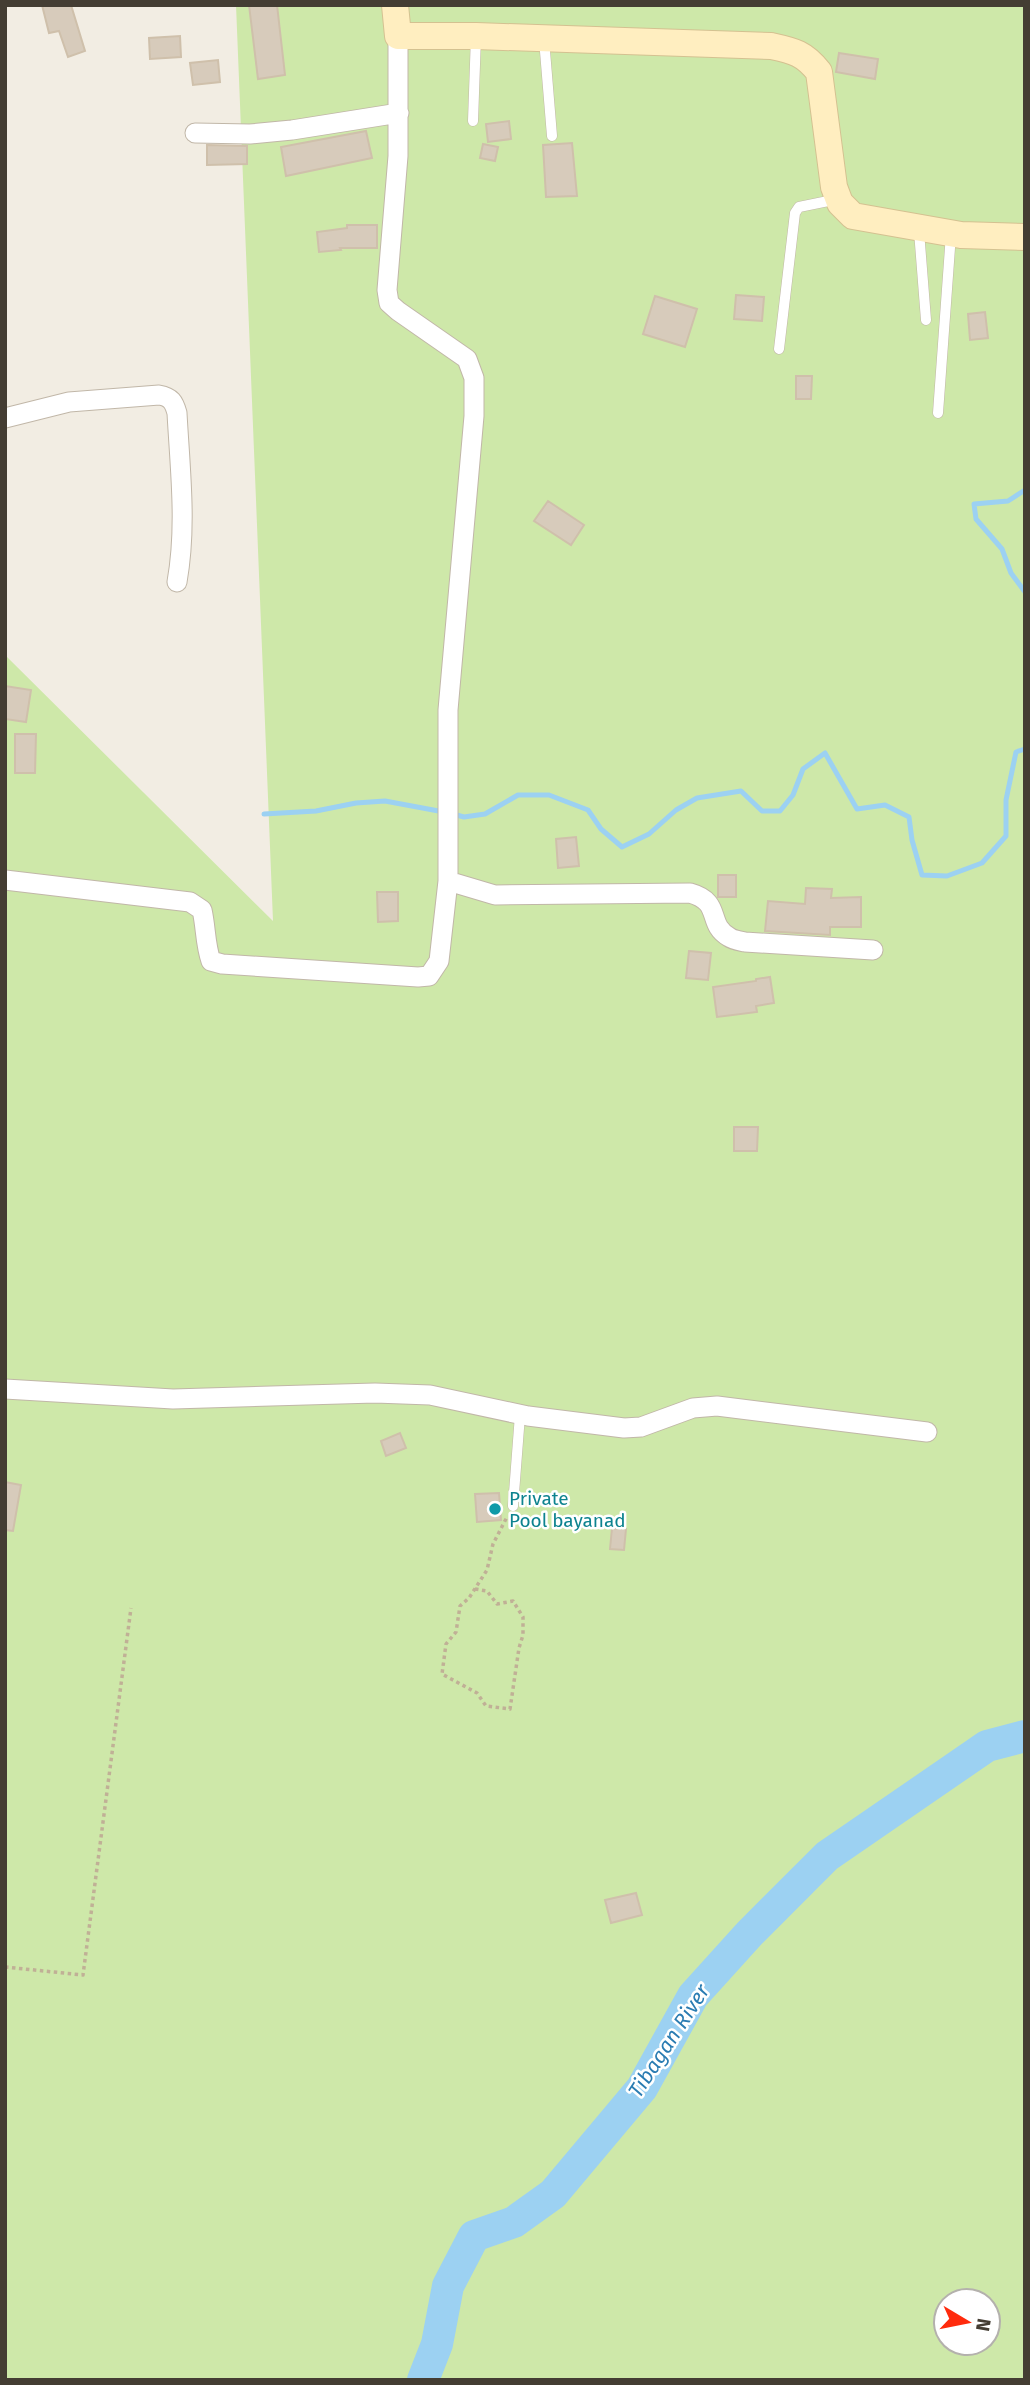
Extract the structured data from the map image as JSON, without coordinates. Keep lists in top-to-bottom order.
{
  "water": ["Tibagan River"],
  "places": ["Private Pool bayanad"],
  "north": "right"
}
